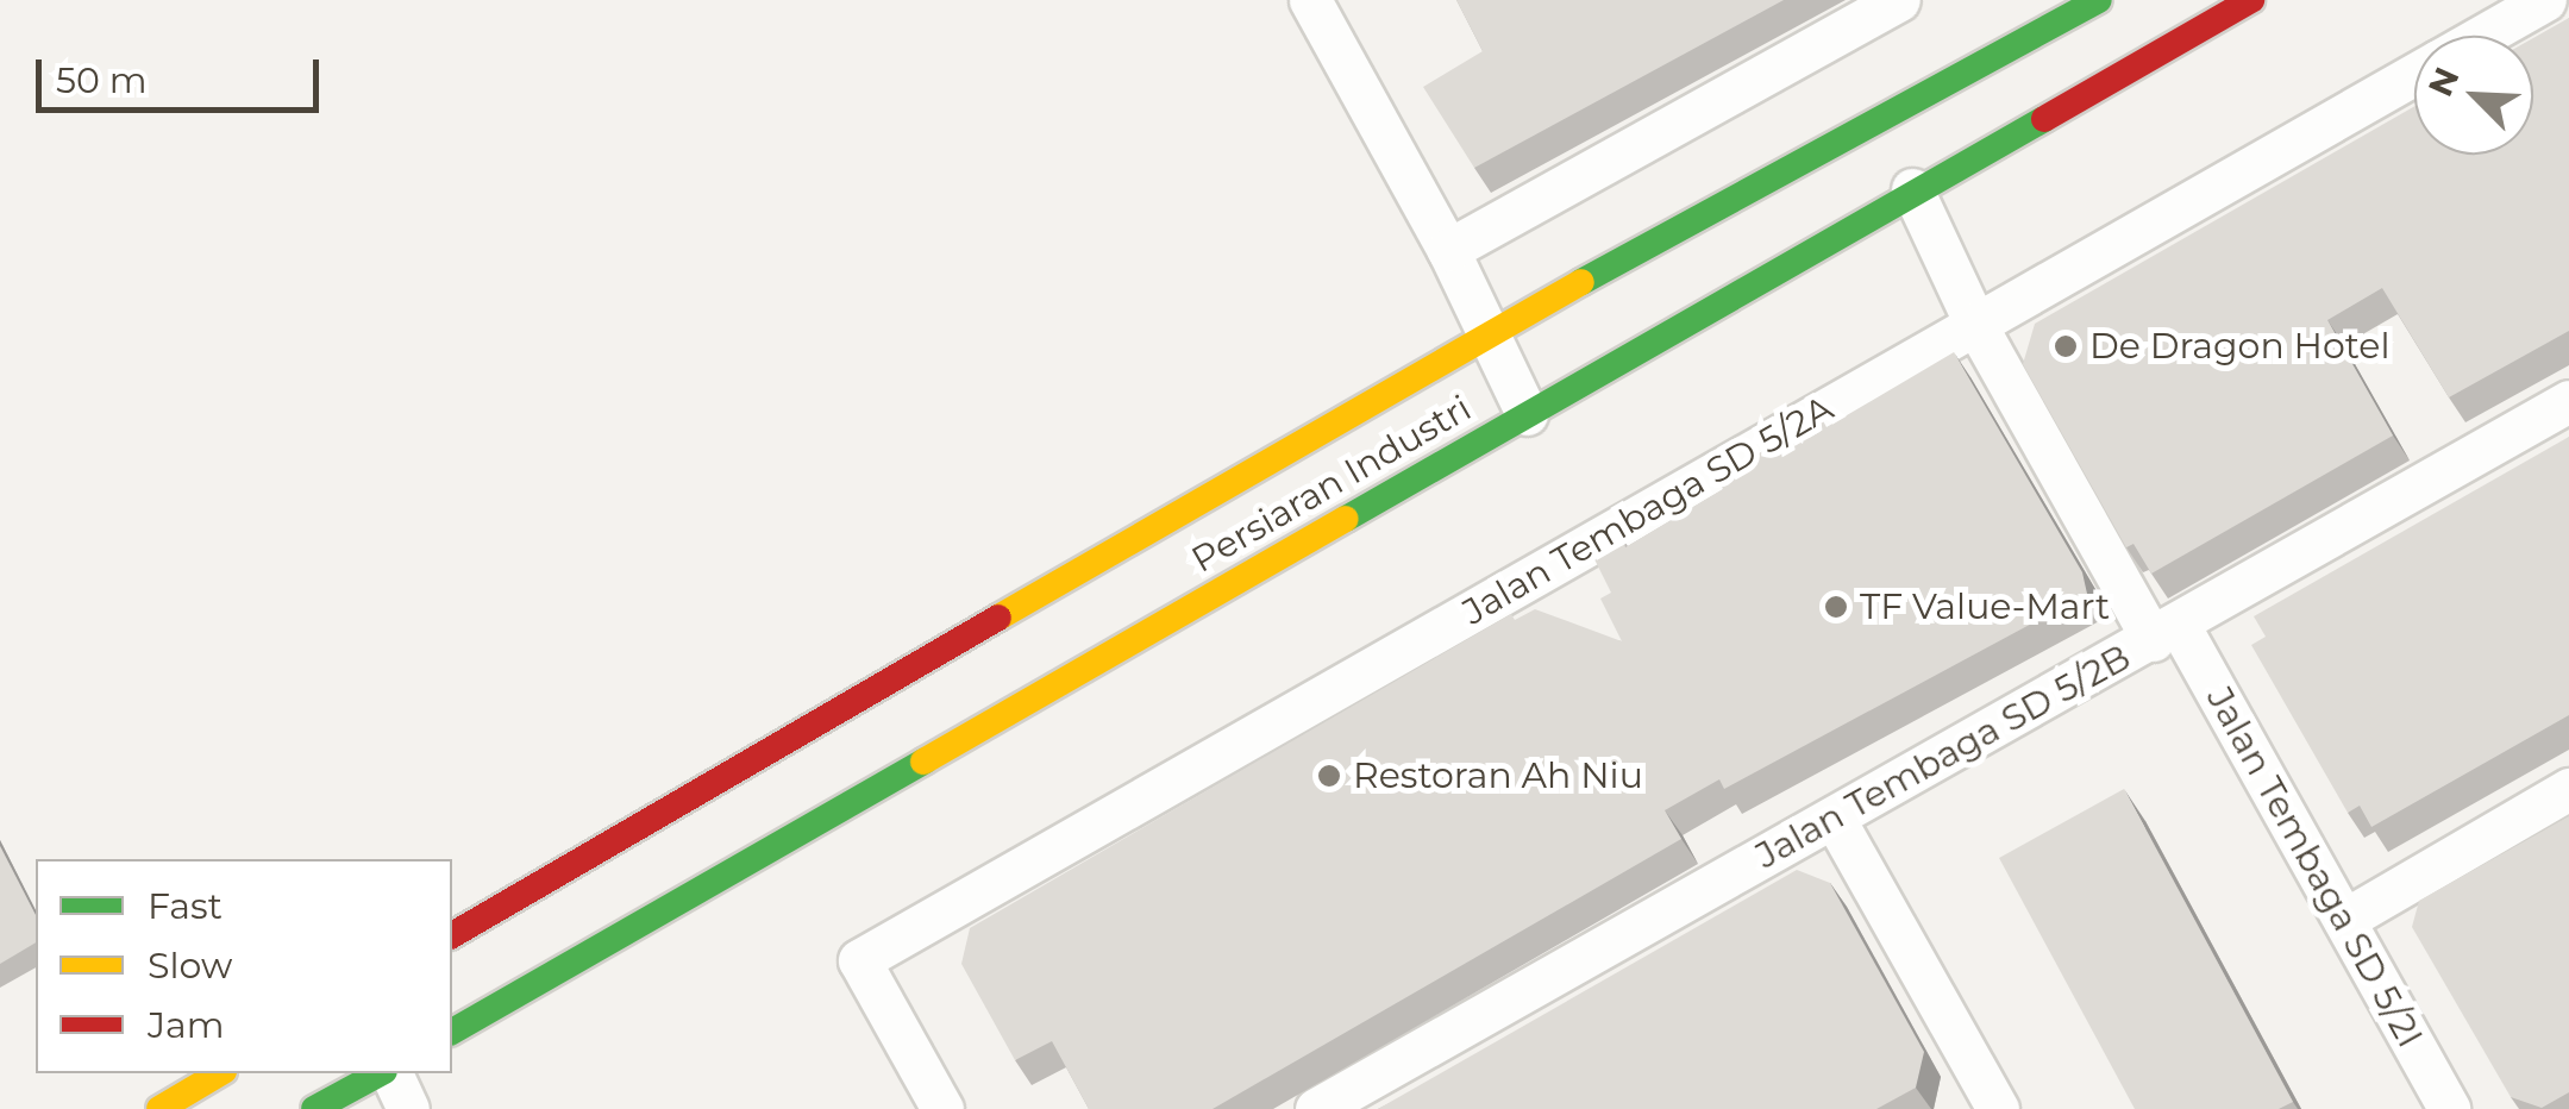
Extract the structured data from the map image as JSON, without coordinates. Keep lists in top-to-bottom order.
{
  "streets": {
    "street": [
      "Persiaran Industri",
      "Jalan Tembaga SD 5/2A",
      "Jalan Tembaga SD 5/2B",
      "Jalan Tembaga SD 5/2I"
    ]
  },
  "crossings": [
    ["Persiaran Industri", "Jalan Tembaga SD 5/2I"],
    ["Jalan Tembaga SD 5/2A", "Jalan Tembaga SD 5/2I"],
    ["Jalan Tembaga SD 5/2B", "Jalan Tembaga SD 5/2I"]
  ],
  "places": ["De Dragon Hotel", "TF Value-Mart", "Restoran Ah Niu"],
  "legend": ["Fast", "Slow", "Jam"],
  "scale_bar": "50 m",
  "north": "top left"
}
